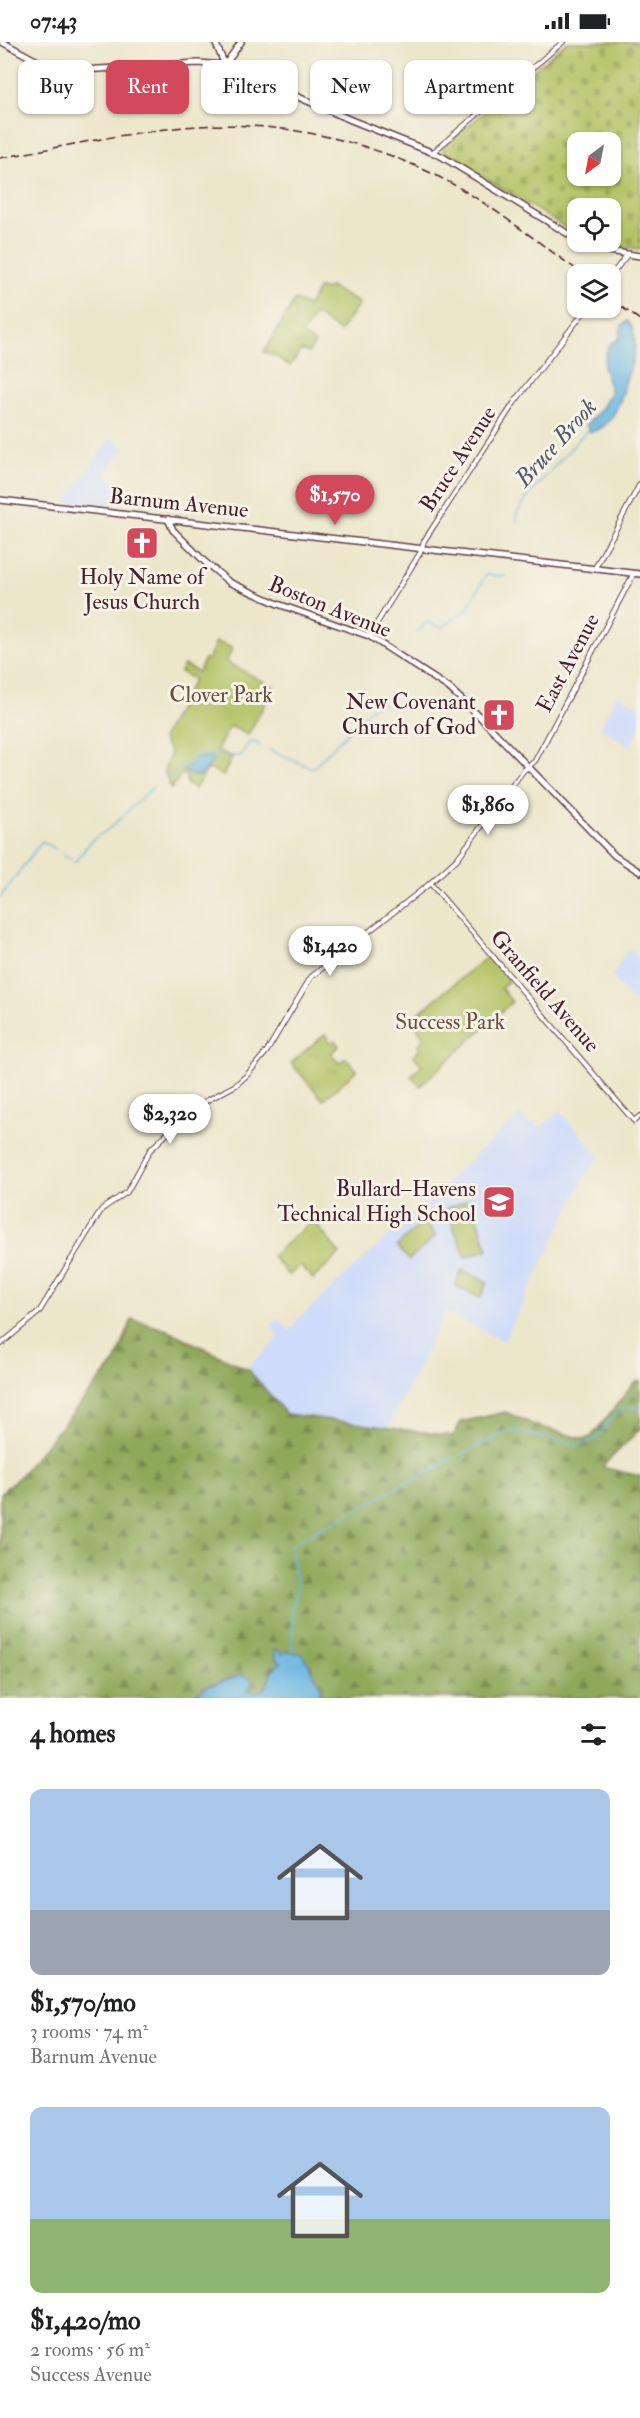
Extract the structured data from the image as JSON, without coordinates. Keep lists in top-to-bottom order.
{
  "streets": {
    "main road": ["Barnum Avenue", "Boston Avenue"],
    "street": ["Bruce Avenue", "East Avenue", "Granfield Avenue"]
  },
  "crossings": [
    ["Bruce Avenue", "Barnum Avenue"],
    ["Bruce Avenue", "Boston Avenue"],
    ["Barnum Avenue", "Boston Avenue"],
    ["Barnum Avenue", "East Avenue"],
    ["Boston Avenue", "East Avenue"],
    ["East Avenue", "Granfield Avenue"]
  ],
  "water": ["Bruce Brook"],
  "parks": ["Clover Park", "Success Park"],
  "places": {
    "church": ["Holy Name of Jesus Church", "New Covenant Church of God"],
    "school or university": ["Bullard–Havens Technical High School"]
  },
  "north": "bottom left",
  "page": {
    "status": "07:43",
    "chip": [
      "Buy",
      "Rent",
      "Filters",
      "New",
      "Apartment"
    ],
    "price": [
      "$1,570",
      "$1,860",
      "$1,420",
      "$2,320"
    ],
    "heading": "4 homes",
    "list": [
      {
        "name": "$1,570/mo",
        "note": "3 rooms · 74 m² · Barnum Avenue"
      },
      {
        "name": "$1,420/mo",
        "note": "2 rooms · 56 m² · Success Avenue"
      }
    ]
  }
}
